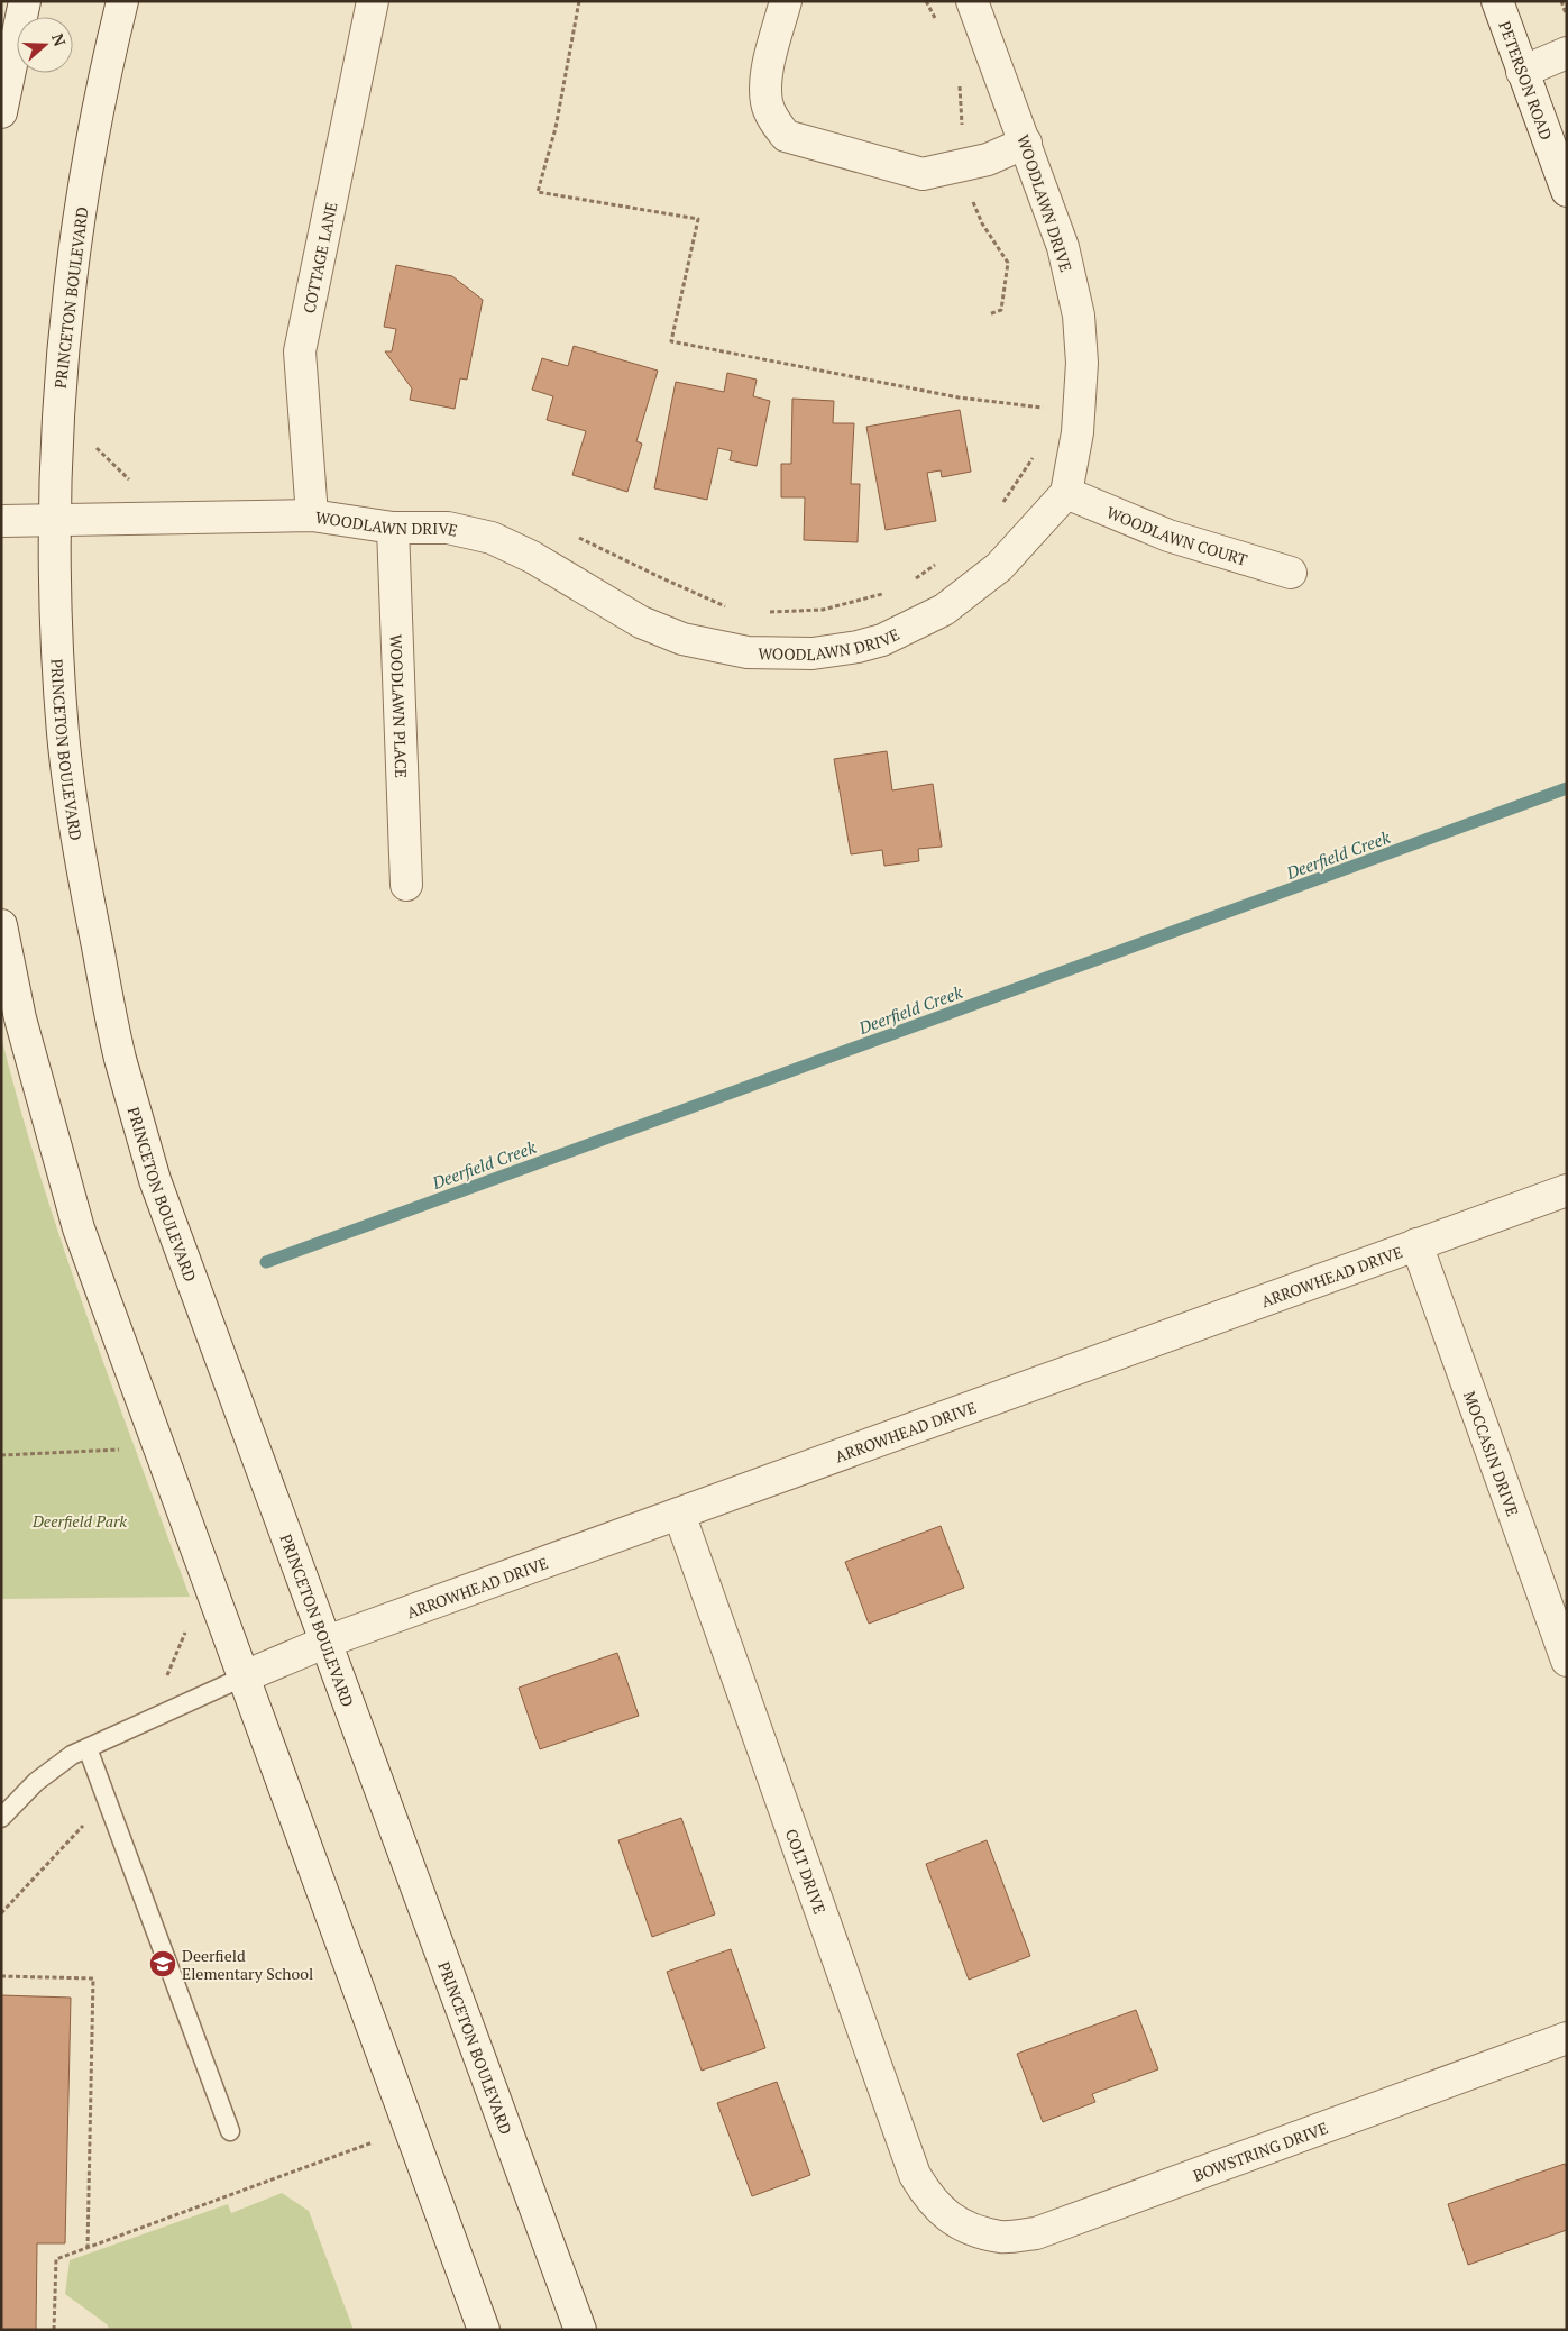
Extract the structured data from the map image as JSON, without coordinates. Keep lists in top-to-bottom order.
{
  "streets": {
    "street": [
      "PETERSON ROAD",
      "WOODLAWN DRIVE",
      "COTTAGE LANE",
      "PRINCETON BOULEVARD",
      "WOODLAWN COURT",
      "WOODLAWN PLACE",
      "ARROWHEAD DRIVE",
      "MOCCASIN DRIVE",
      "COLT DRIVE",
      "BOWSTRING DRIVE"
    ]
  },
  "crossings": [
    ["WOODLAWN DRIVE", "COTTAGE LANE"],
    ["WOODLAWN DRIVE", "PRINCETON BOULEVARD"],
    ["WOODLAWN DRIVE", "WOODLAWN COURT"],
    ["WOODLAWN DRIVE", "WOODLAWN PLACE"],
    ["PRINCETON BOULEVARD", "ARROWHEAD DRIVE"],
    ["ARROWHEAD DRIVE", "MOCCASIN DRIVE"],
    ["ARROWHEAD DRIVE", "COLT DRIVE"],
    ["COLT DRIVE", "BOWSTRING DRIVE"]
  ],
  "water": ["Deerfield Creek"],
  "parks": ["Deerfield Park"],
  "places": {
    "school or university": ["Deerfield Elementary School"]
  },
  "north": "right"
}
